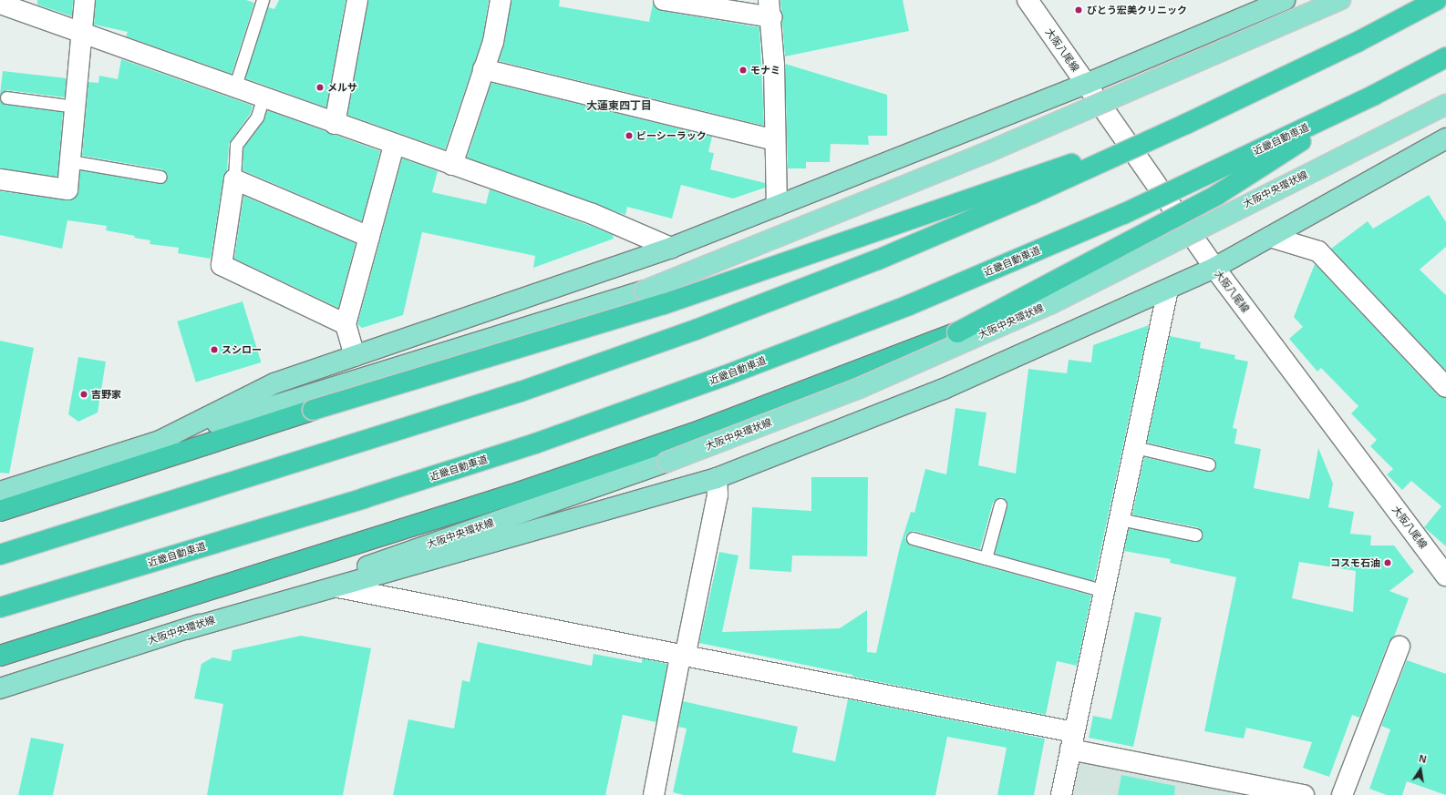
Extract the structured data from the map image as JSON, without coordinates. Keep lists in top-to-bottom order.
{
  "streets": {
    "highway": ["近畿自動車道"],
    "main road": ["大阪中央環状線"],
    "street": ["大阪八尾線"]
  },
  "districts": ["大蓮東四丁目"],
  "places": [
    "びとう宏美クリニック",
    "モナミ",
    "メルサ",
    "ピーシーラック",
    "スシロー",
    "吉野家",
    "コスモ石油"
  ],
  "north": "top"
}
